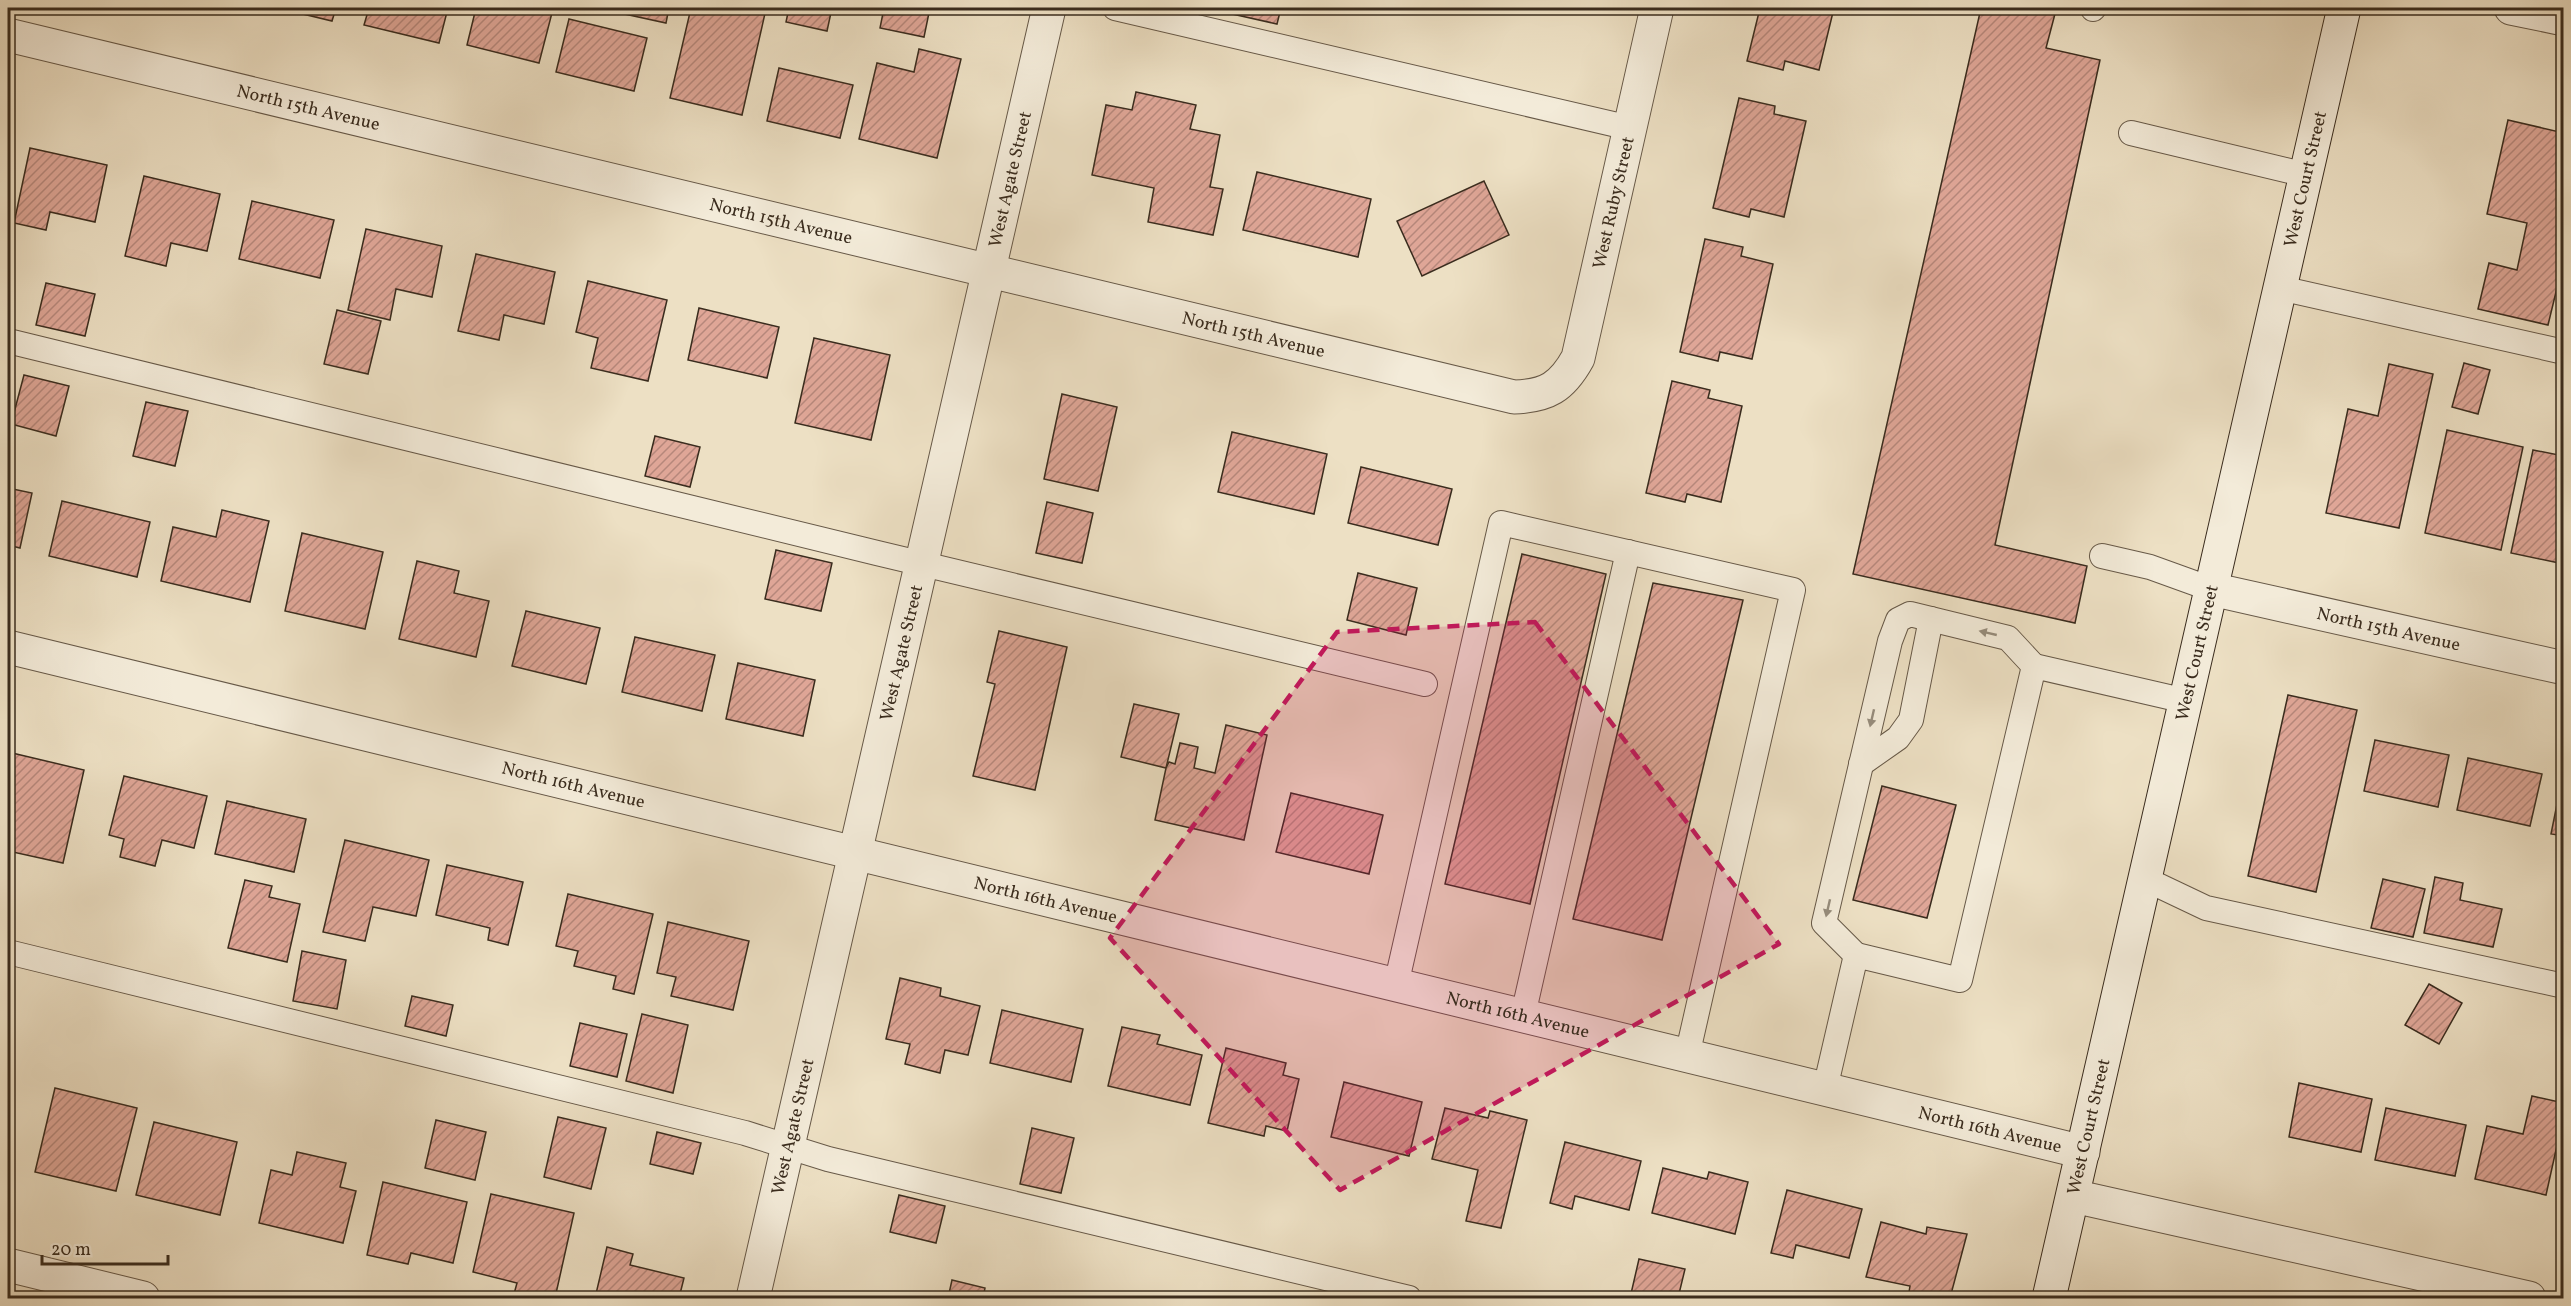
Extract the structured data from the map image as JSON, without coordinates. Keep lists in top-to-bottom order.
{
  "streets": {
    "street": [
      "North 15th Avenue",
      "West Agate Street",
      "West Court Street",
      "West Ruby Street",
      "North 16th Avenue"
    ]
  },
  "crossings": [
    ["North 15th Avenue", "West Agate Street"],
    ["North 15th Avenue", "West Court Street"],
    ["North 15th Avenue", "West Ruby Street"],
    ["West Agate Street", "North 16th Avenue"],
    ["West Court Street", "North 16th Avenue"]
  ],
  "scale_bar": "20 m"
}
